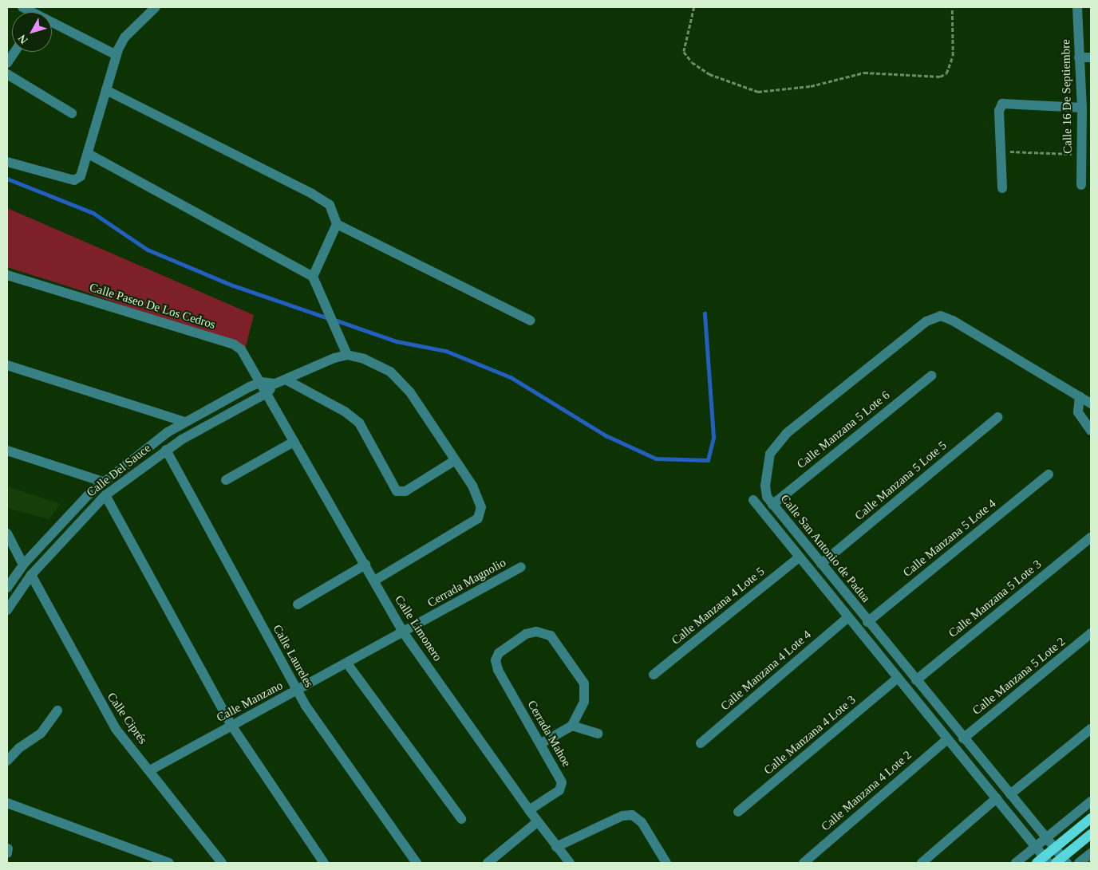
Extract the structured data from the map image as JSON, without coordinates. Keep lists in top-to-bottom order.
{
  "streets": {
    "street": [
      "Calle 16 De Septiembre",
      "Calle Paseo De Los Cedros",
      "Calle Manzana 5 Lote 6",
      "Calle Del Sauce",
      "Calle Manzana 5 Lote 5",
      "Calle Manzana 5 Lote 4",
      "Calle San Antonio de Padua",
      "Cerrada Magnolio",
      "Calle Manzana 5 Lote 3",
      "Calle Manzana 4 Lote 5",
      "Calle Limonero",
      "Calle Laureles",
      "Calle Manzana 4 Lote 4",
      "Calle Manzana 5 Lote 2",
      "Calle Manzano",
      "Calle Ciprés",
      "Cerrada Mahoe",
      "Calle Manzana 4 Lote 3",
      "Calle Manzana 4 Lote 2"
    ]
  },
  "crossings": [
    ["Calle Paseo De Los Cedros", "Calle Del Sauce"],
    ["Calle Paseo De Los Cedros", "Calle Limonero"],
    ["Calle Manzana 5 Lote 6", "Calle San Antonio de Padua"],
    ["Calle Del Sauce", "Calle Limonero"],
    ["Calle Del Sauce", "Calle Laureles"],
    ["Calle Del Sauce", "Calle Ciprés"],
    ["Calle Manzana 5 Lote 5", "Calle San Antonio de Padua"],
    ["Calle Manzana 5 Lote 4", "Calle San Antonio de Padua"],
    ["Calle San Antonio de Padua", "Calle Manzana 5 Lote 3"],
    ["Calle San Antonio de Padua", "Calle Manzana 5 Lote 2"],
    ["Cerrada Magnolio", "Calle Limonero"],
    ["Cerrada Magnolio", "Calle Manzano"],
    ["Calle Limonero", "Calle Manzano"],
    ["Calle Limonero", "Cerrada Mahoe"],
    ["Calle Laureles", "Calle Manzano"],
    ["Calle Manzano", "Calle Ciprés"]
  ],
  "north": "bottom left"
}
